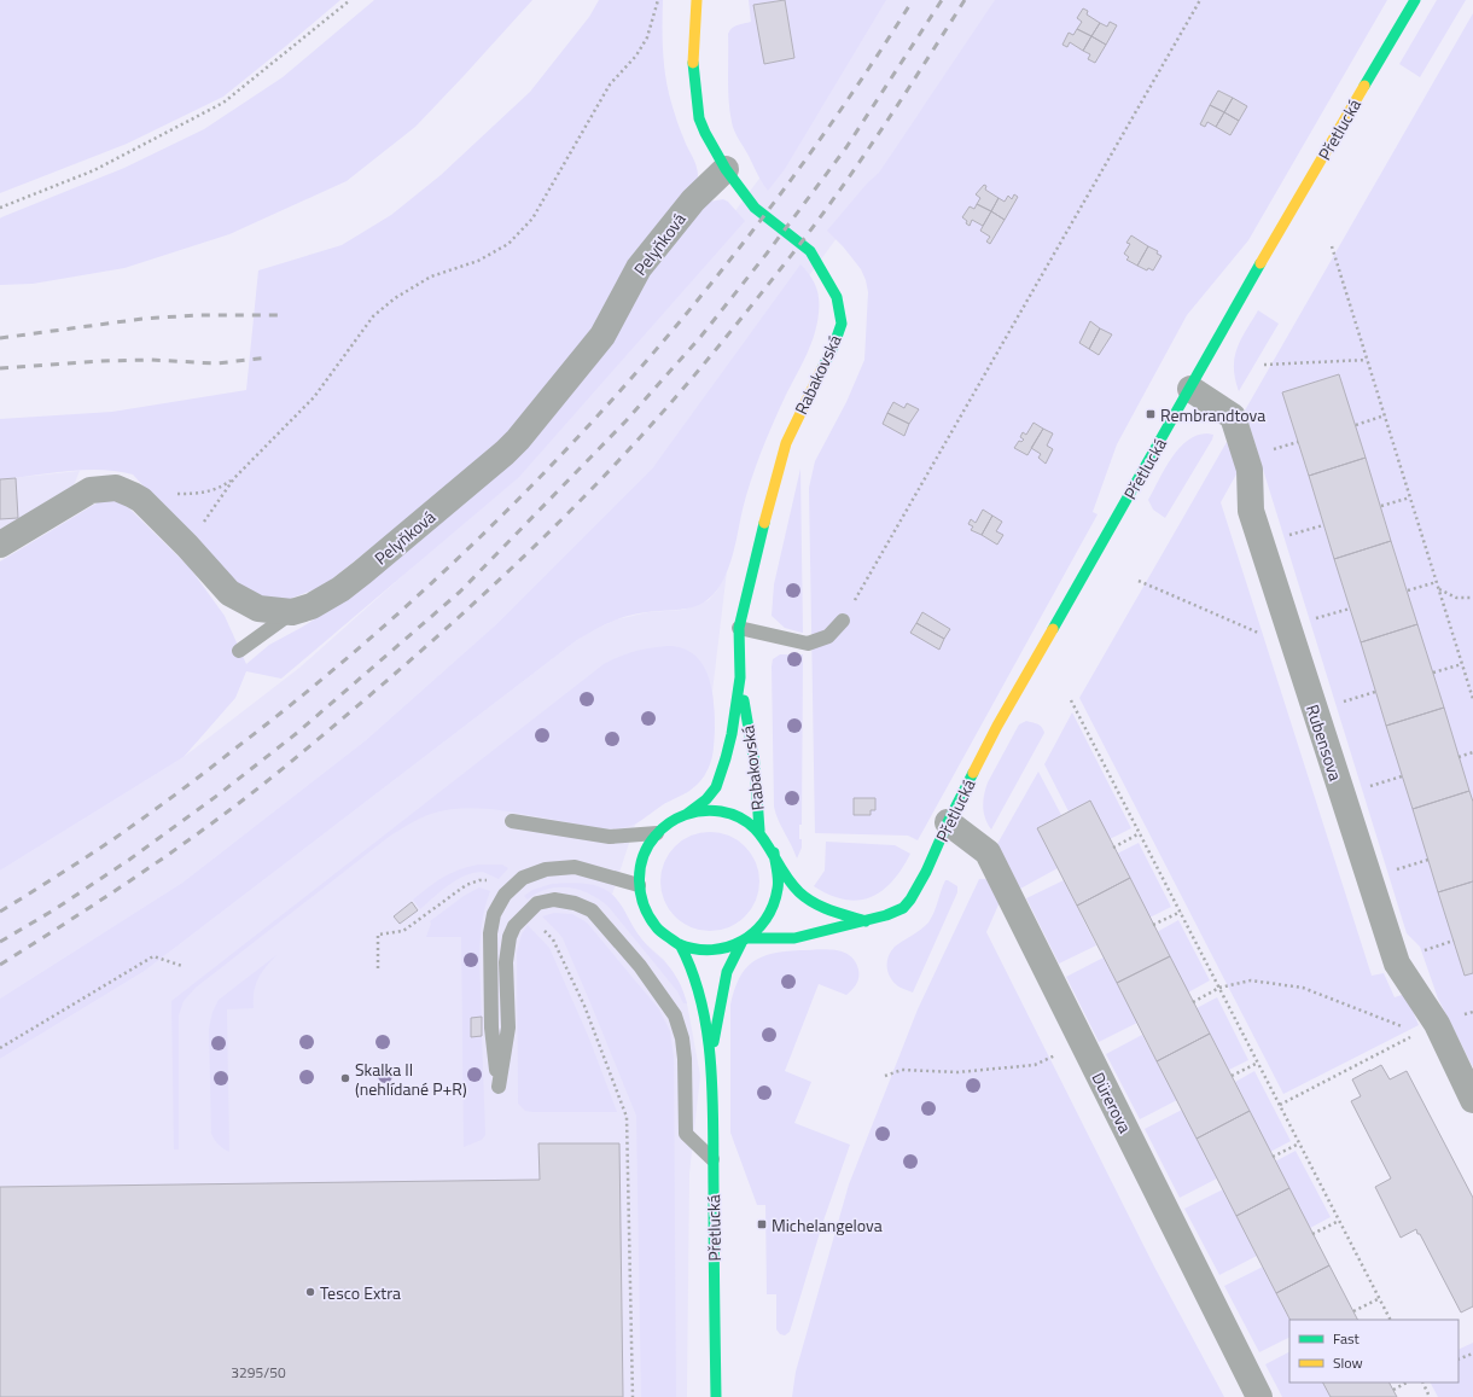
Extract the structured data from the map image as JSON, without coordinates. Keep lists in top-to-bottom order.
{
  "streets": {
    "main road": ["Přetlucká", "Rabakovská"],
    "street": ["Pelyňková", "Rubensova", "Dürerova"]
  },
  "crossings": [
    ["Přetlucká", "Rabakovská"],
    ["Přetlucká", "Rubensova"],
    ["Přetlucká", "Dürerova"],
    ["Pelyňková", "Rabakovská"]
  ],
  "places": {
    "transit": ["Rembrandtova", "Michelangelova"],
    "other": ["Skalka II (nehlídané P+R)", "Tesco Extra"]
  },
  "house_numbers": ["3295/50"],
  "legend": ["Fast", "Slow"]
}
